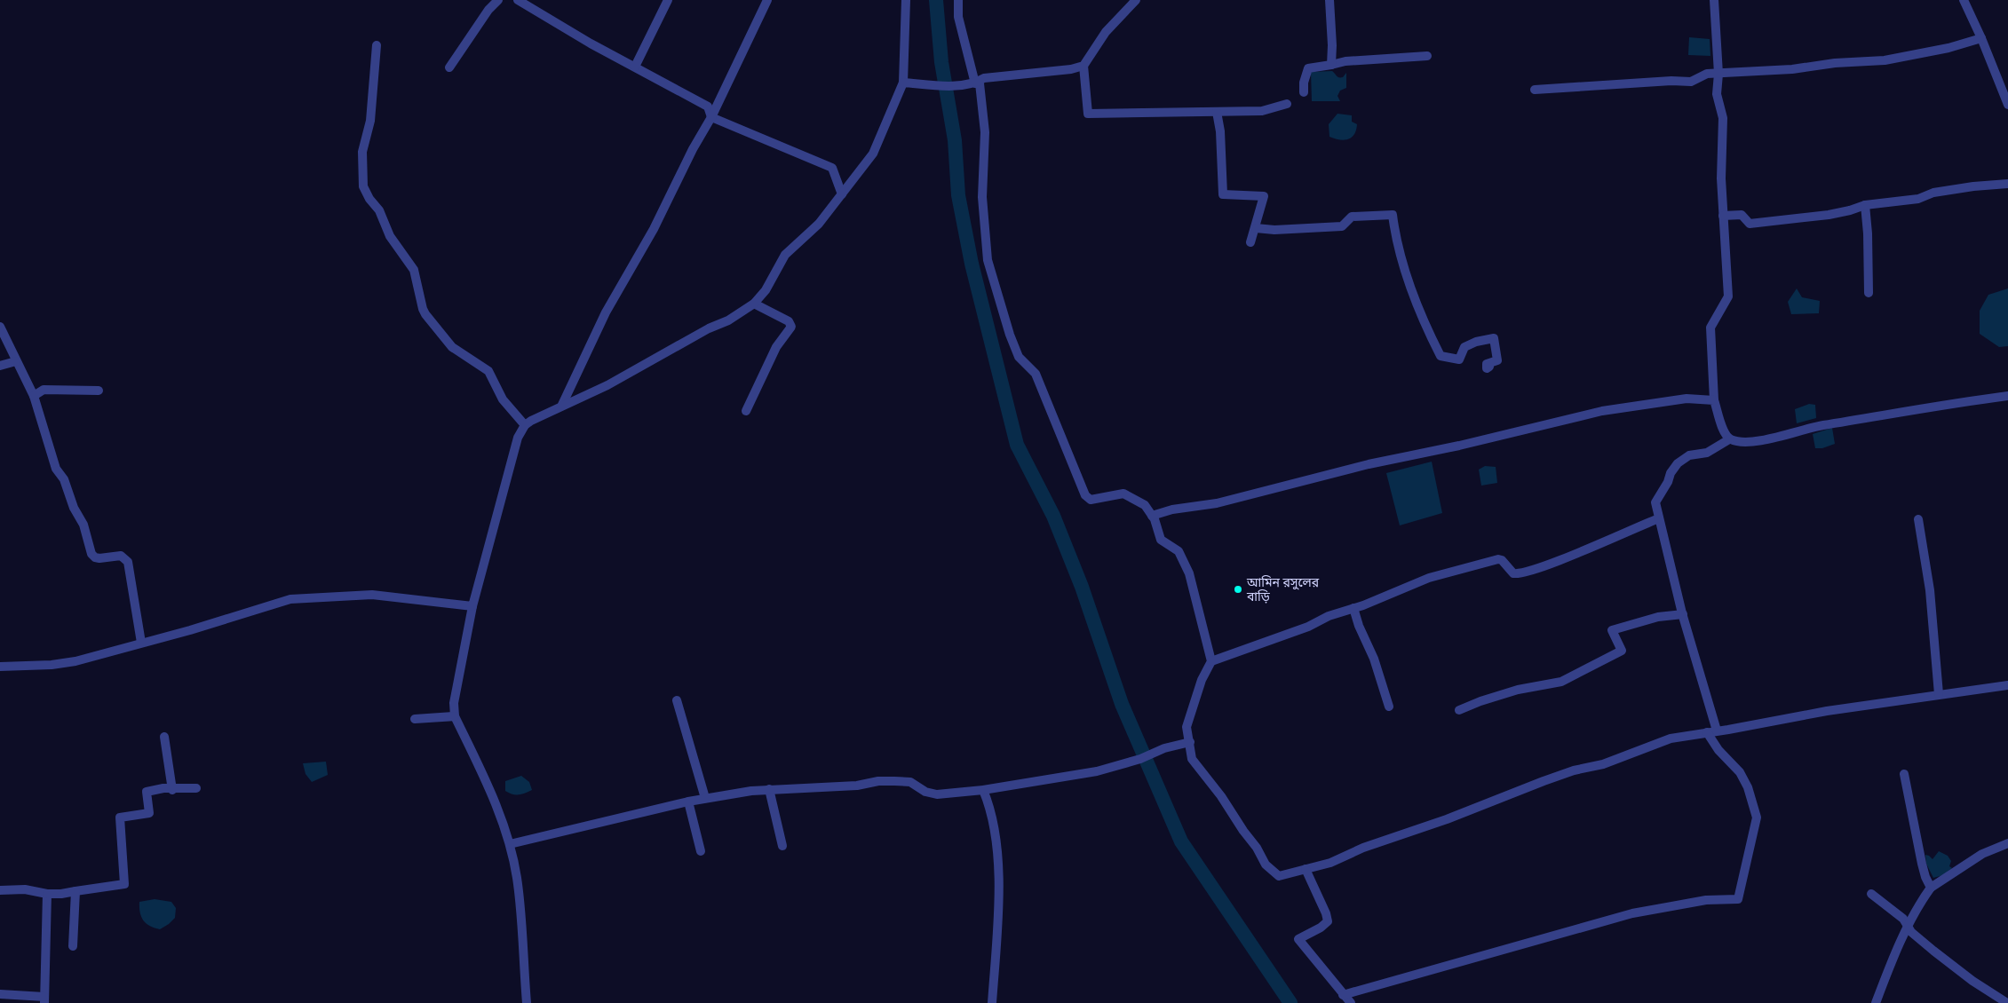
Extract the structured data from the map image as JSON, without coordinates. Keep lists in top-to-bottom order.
{
  "places": ["আমিন রসুলের বাড়ি"]
}
